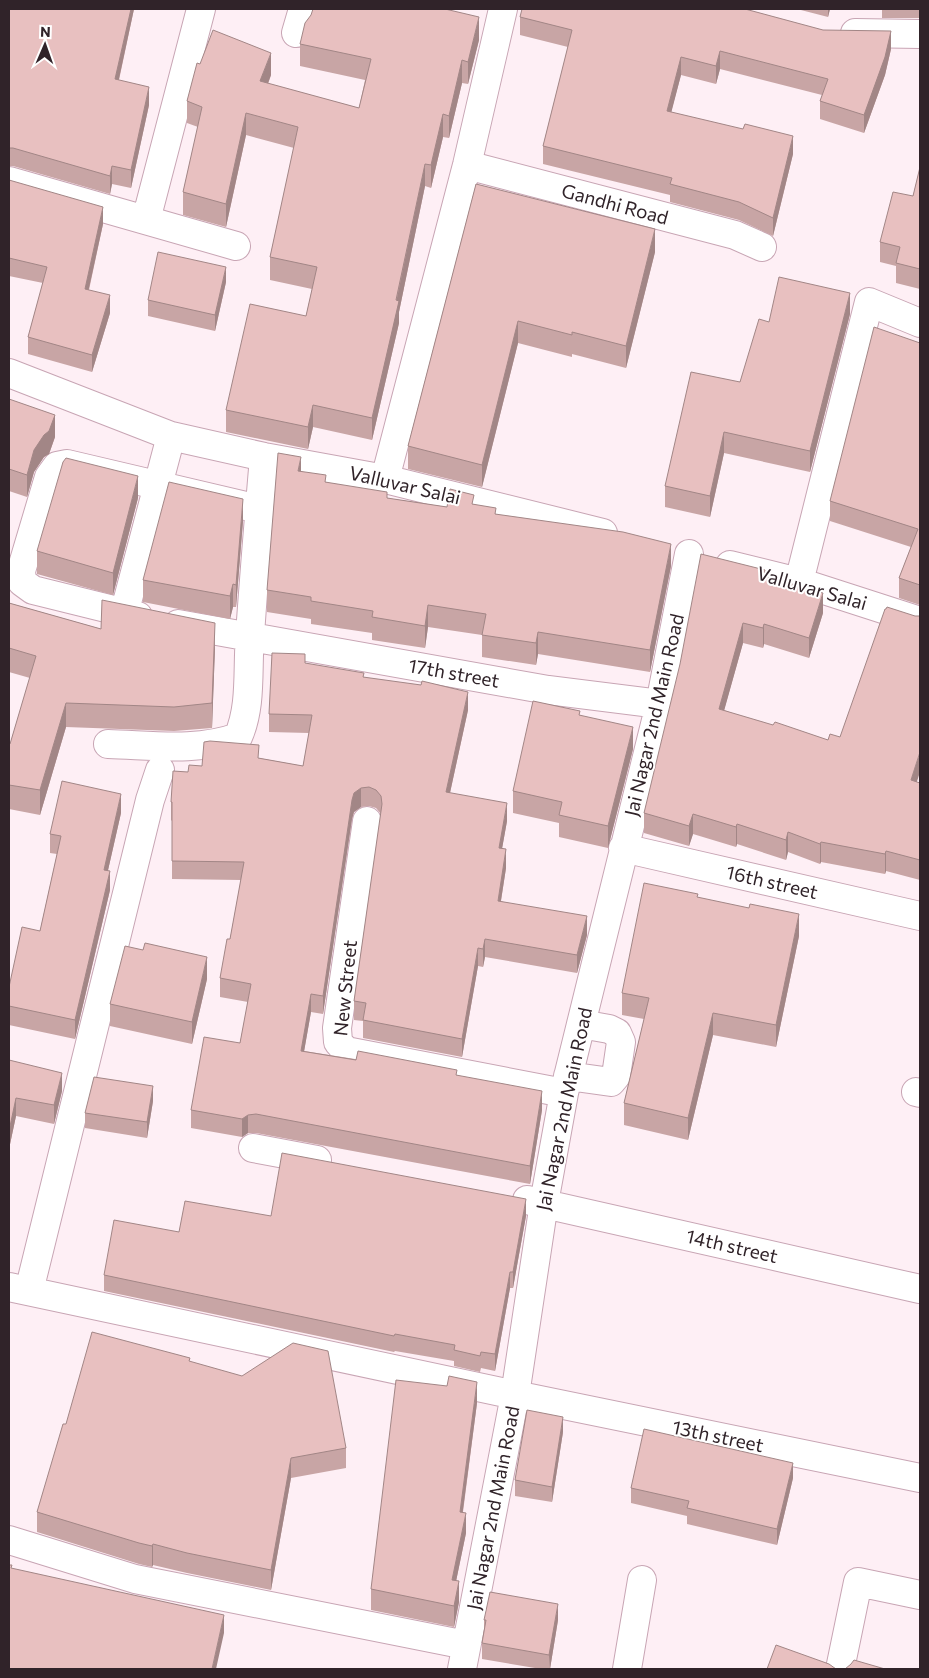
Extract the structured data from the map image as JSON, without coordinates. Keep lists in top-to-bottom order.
{
  "streets": {
    "street": [
      "Gandhi Road",
      "Valluvar Salai",
      "17th street",
      "Jai Nagar 2nd Main Road",
      "16th street",
      "New Street",
      "14th street",
      "13th street"
    ]
  },
  "crossings": [
    ["Valluvar Salai", "Jai Nagar 2nd Main Road"],
    ["17th street", "Jai Nagar 2nd Main Road"],
    ["Jai Nagar 2nd Main Road", "16th street"],
    ["Jai Nagar 2nd Main Road", "New Street"],
    ["Jai Nagar 2nd Main Road", "14th street"],
    ["Jai Nagar 2nd Main Road", "13th street"]
  ],
  "north": "top"
}
